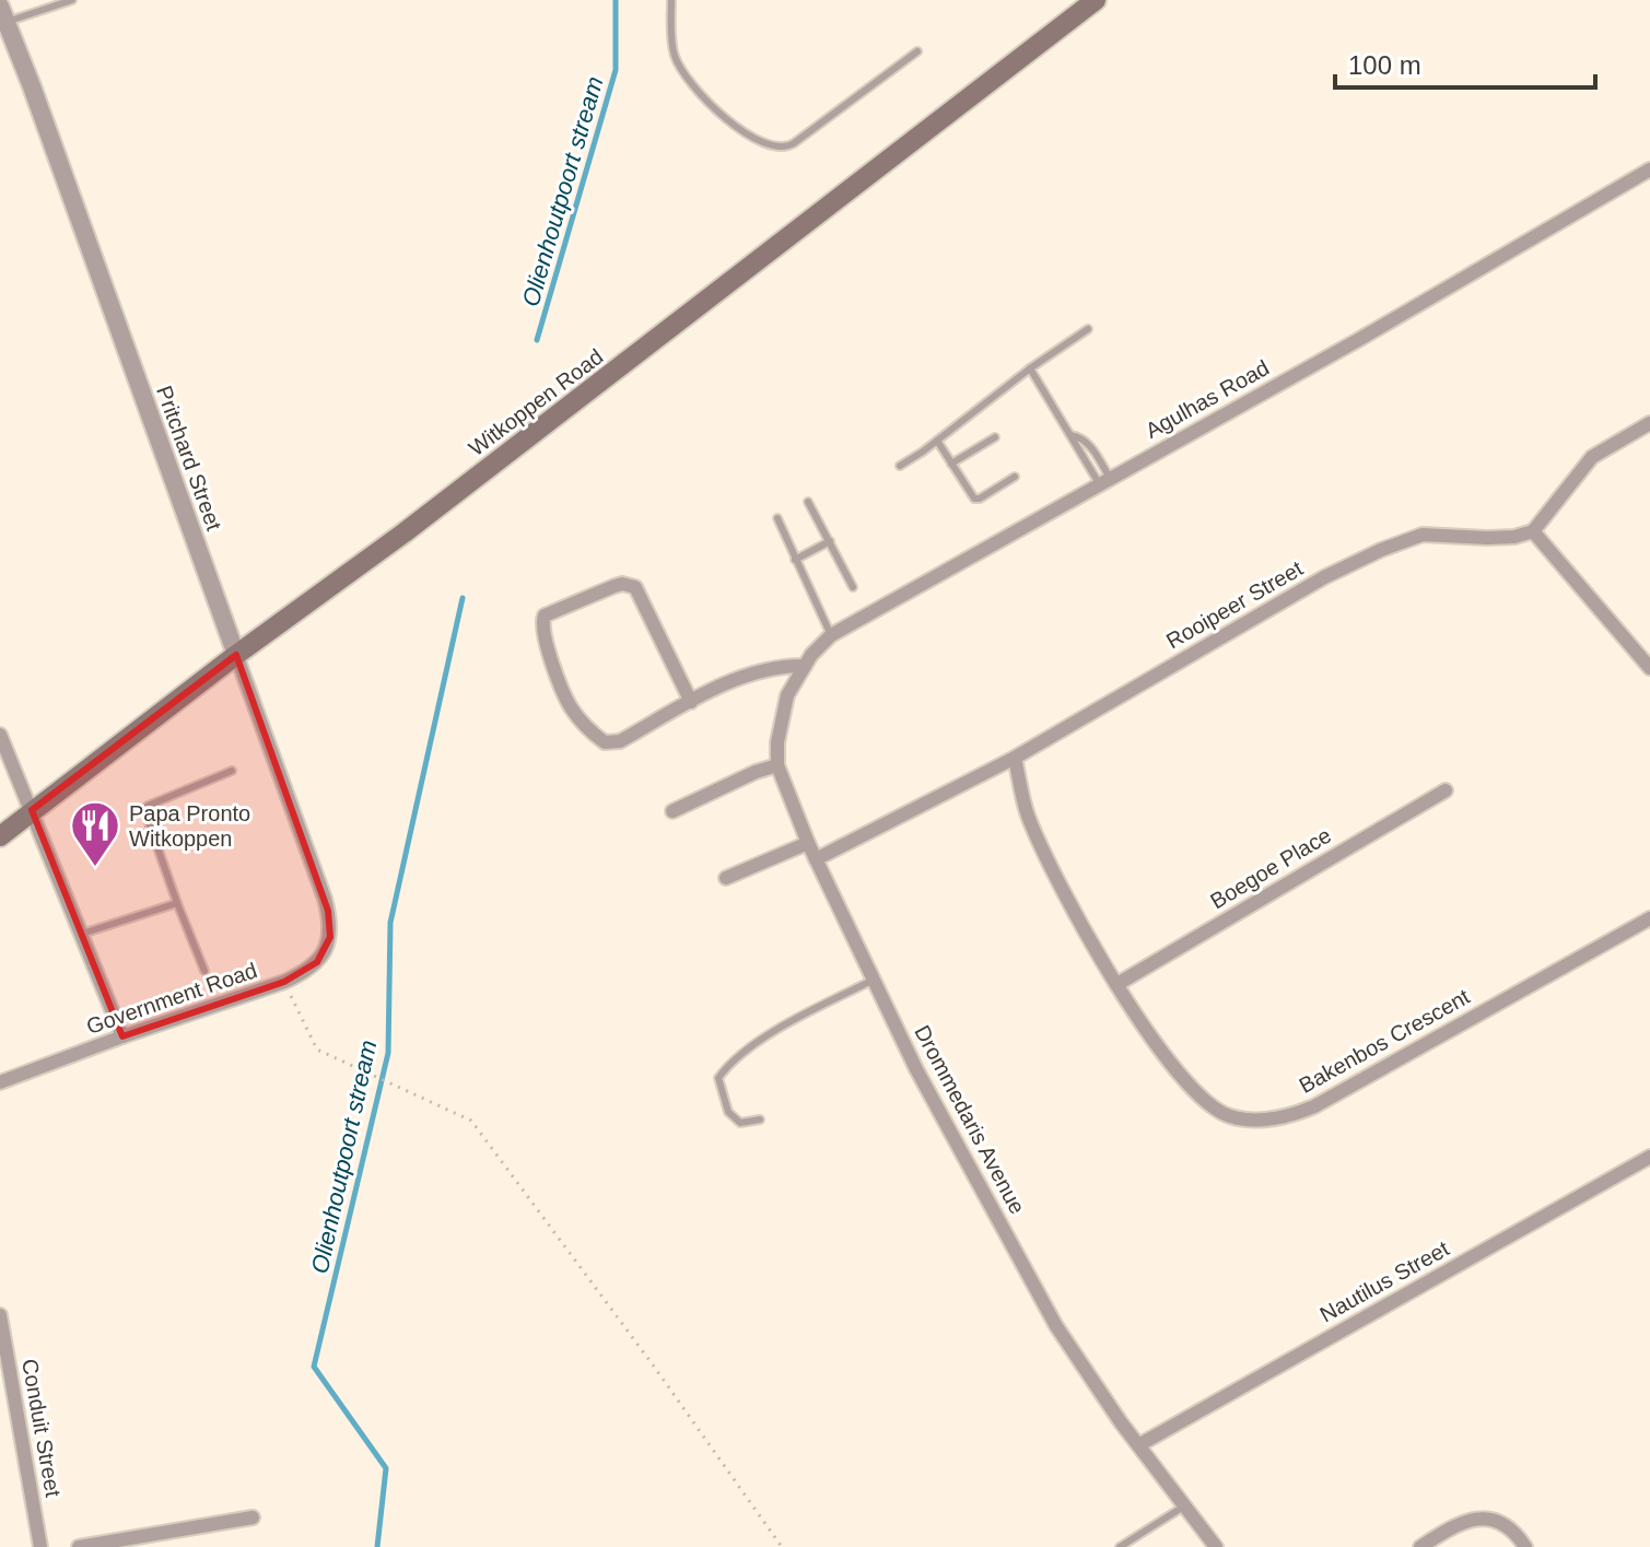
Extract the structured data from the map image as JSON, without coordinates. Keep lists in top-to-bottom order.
{
  "streets": {
    "main road": ["Witkoppen Road"],
    "street": [
      "Agulhas Road",
      "Pritchard Street",
      "Rooipeer Street",
      "Boegoe Place",
      "Government Road",
      "Bakenbos Crescent",
      "Drommedaris Avenue",
      "Nautilus Street",
      "Conduit Street"
    ]
  },
  "crossings": [
    ["Agulhas Road", "Drommedaris Avenue"],
    ["Witkoppen Road", "Pritchard Street"],
    ["Pritchard Street", "Government Road"],
    ["Rooipeer Street", "Bakenbos Crescent"],
    ["Rooipeer Street", "Drommedaris Avenue"],
    ["Boegoe Place", "Bakenbos Crescent"],
    ["Drommedaris Avenue", "Nautilus Street"]
  ],
  "water": ["Olienhoutpoort stream"],
  "places": {
    "restaurant": ["Papa Pronto Witkoppen"]
  },
  "scale_bar": "100 m"
}
